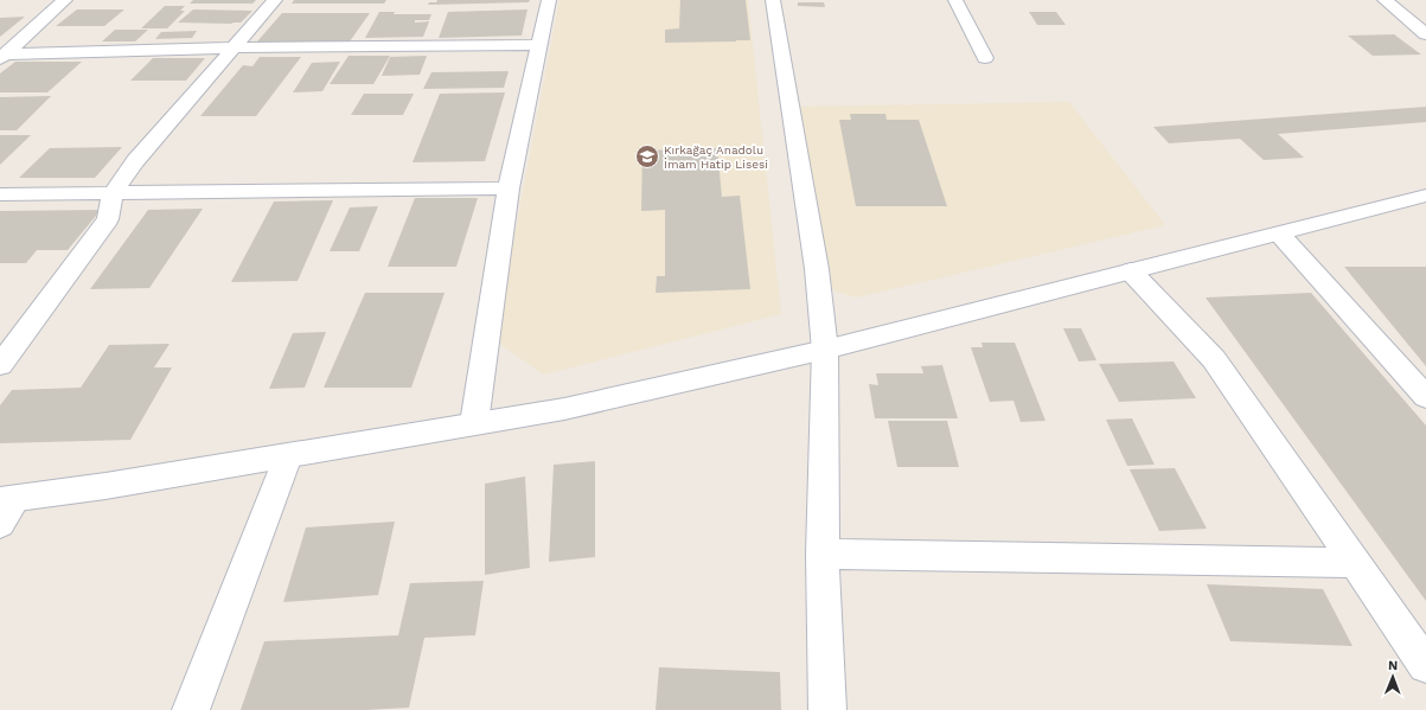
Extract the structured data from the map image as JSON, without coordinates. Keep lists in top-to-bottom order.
{
  "places": {
    "school or university": ["Kırkağaç Anadolu İmam Hatip Lisesi"]
  },
  "north": "top"
}
